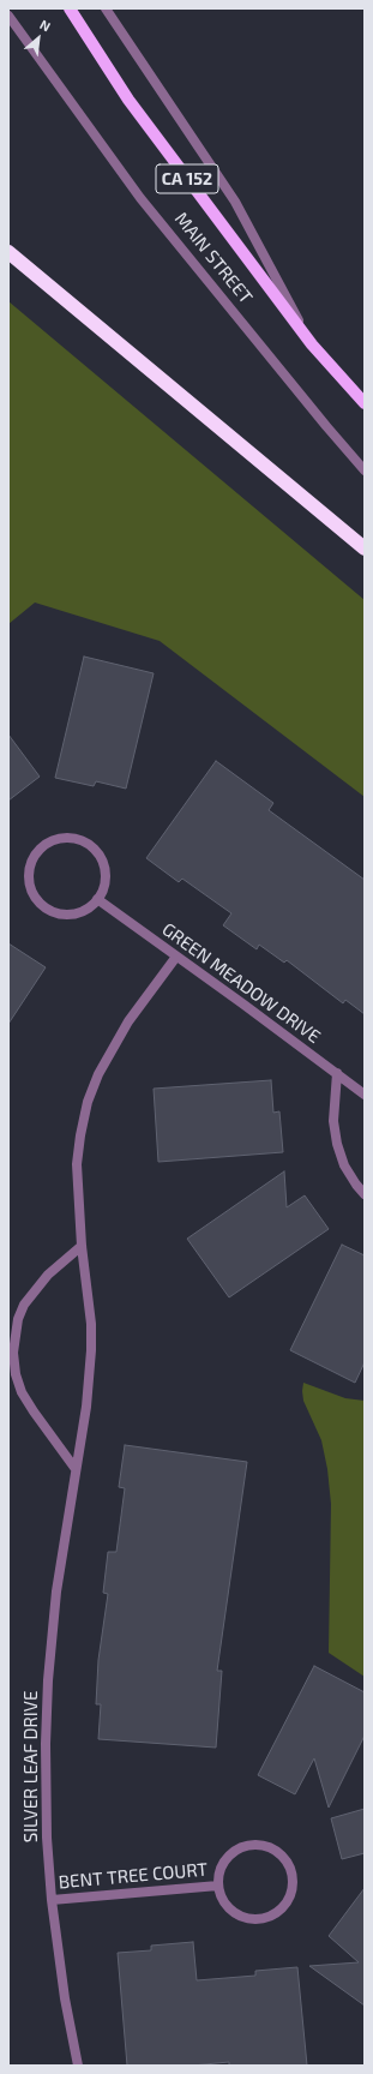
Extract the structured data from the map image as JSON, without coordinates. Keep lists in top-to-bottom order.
{
  "streets": {
    "main road": ["CA 152", "MAIN STREET"],
    "street": ["GREEN MEADOW DRIVE", "SILVER LEAF DRIVE", "BENT TREE COURT"]
  },
  "crossings": [
    ["GREEN MEADOW DRIVE", "SILVER LEAF DRIVE"],
    ["SILVER LEAF DRIVE", "BENT TREE COURT"]
  ],
  "north": "top right"
}
